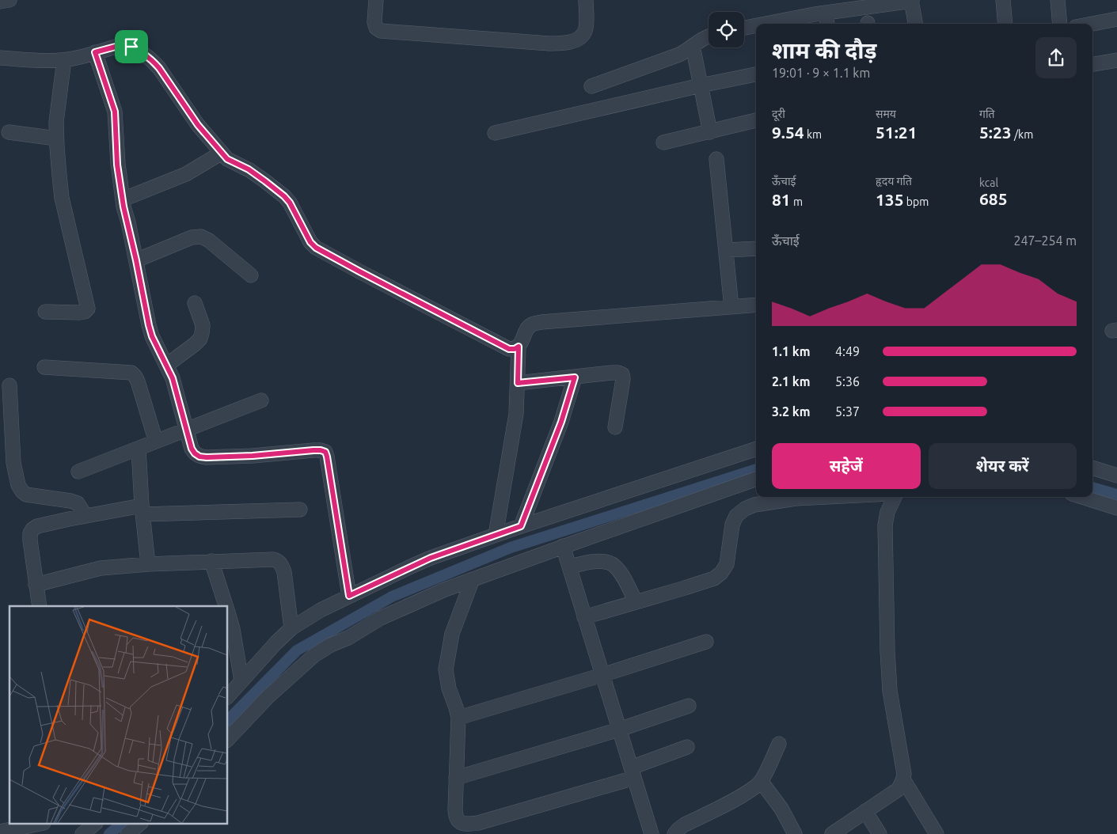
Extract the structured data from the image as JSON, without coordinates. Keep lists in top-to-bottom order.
{
  "page": {
    "heading": ["शाम की दौड़", "19:01 · 9 × 1.1 km"],
    "stats": [
      ["दूरी", "9.54 km"],
      ["समय", "51:21"],
      ["गति", "5:23 /km"],
      ["ऊँचाई", "81 m"],
      ["हृदय गति", "135 bpm"],
      ["kcal", "685"]
    ],
    "chart": ["ऊँचाई", "247–254 m"],
    "list": [
      {
        "name": "1.1 km",
        "note": "4:49"
      },
      {
        "name": "2.1 km",
        "note": "5:36"
      },
      {
        "name": "3.2 km",
        "note": "5:37"
      }
    ],
    "buttons": ["सहेजें", "शेयर करें"]
  }
}
